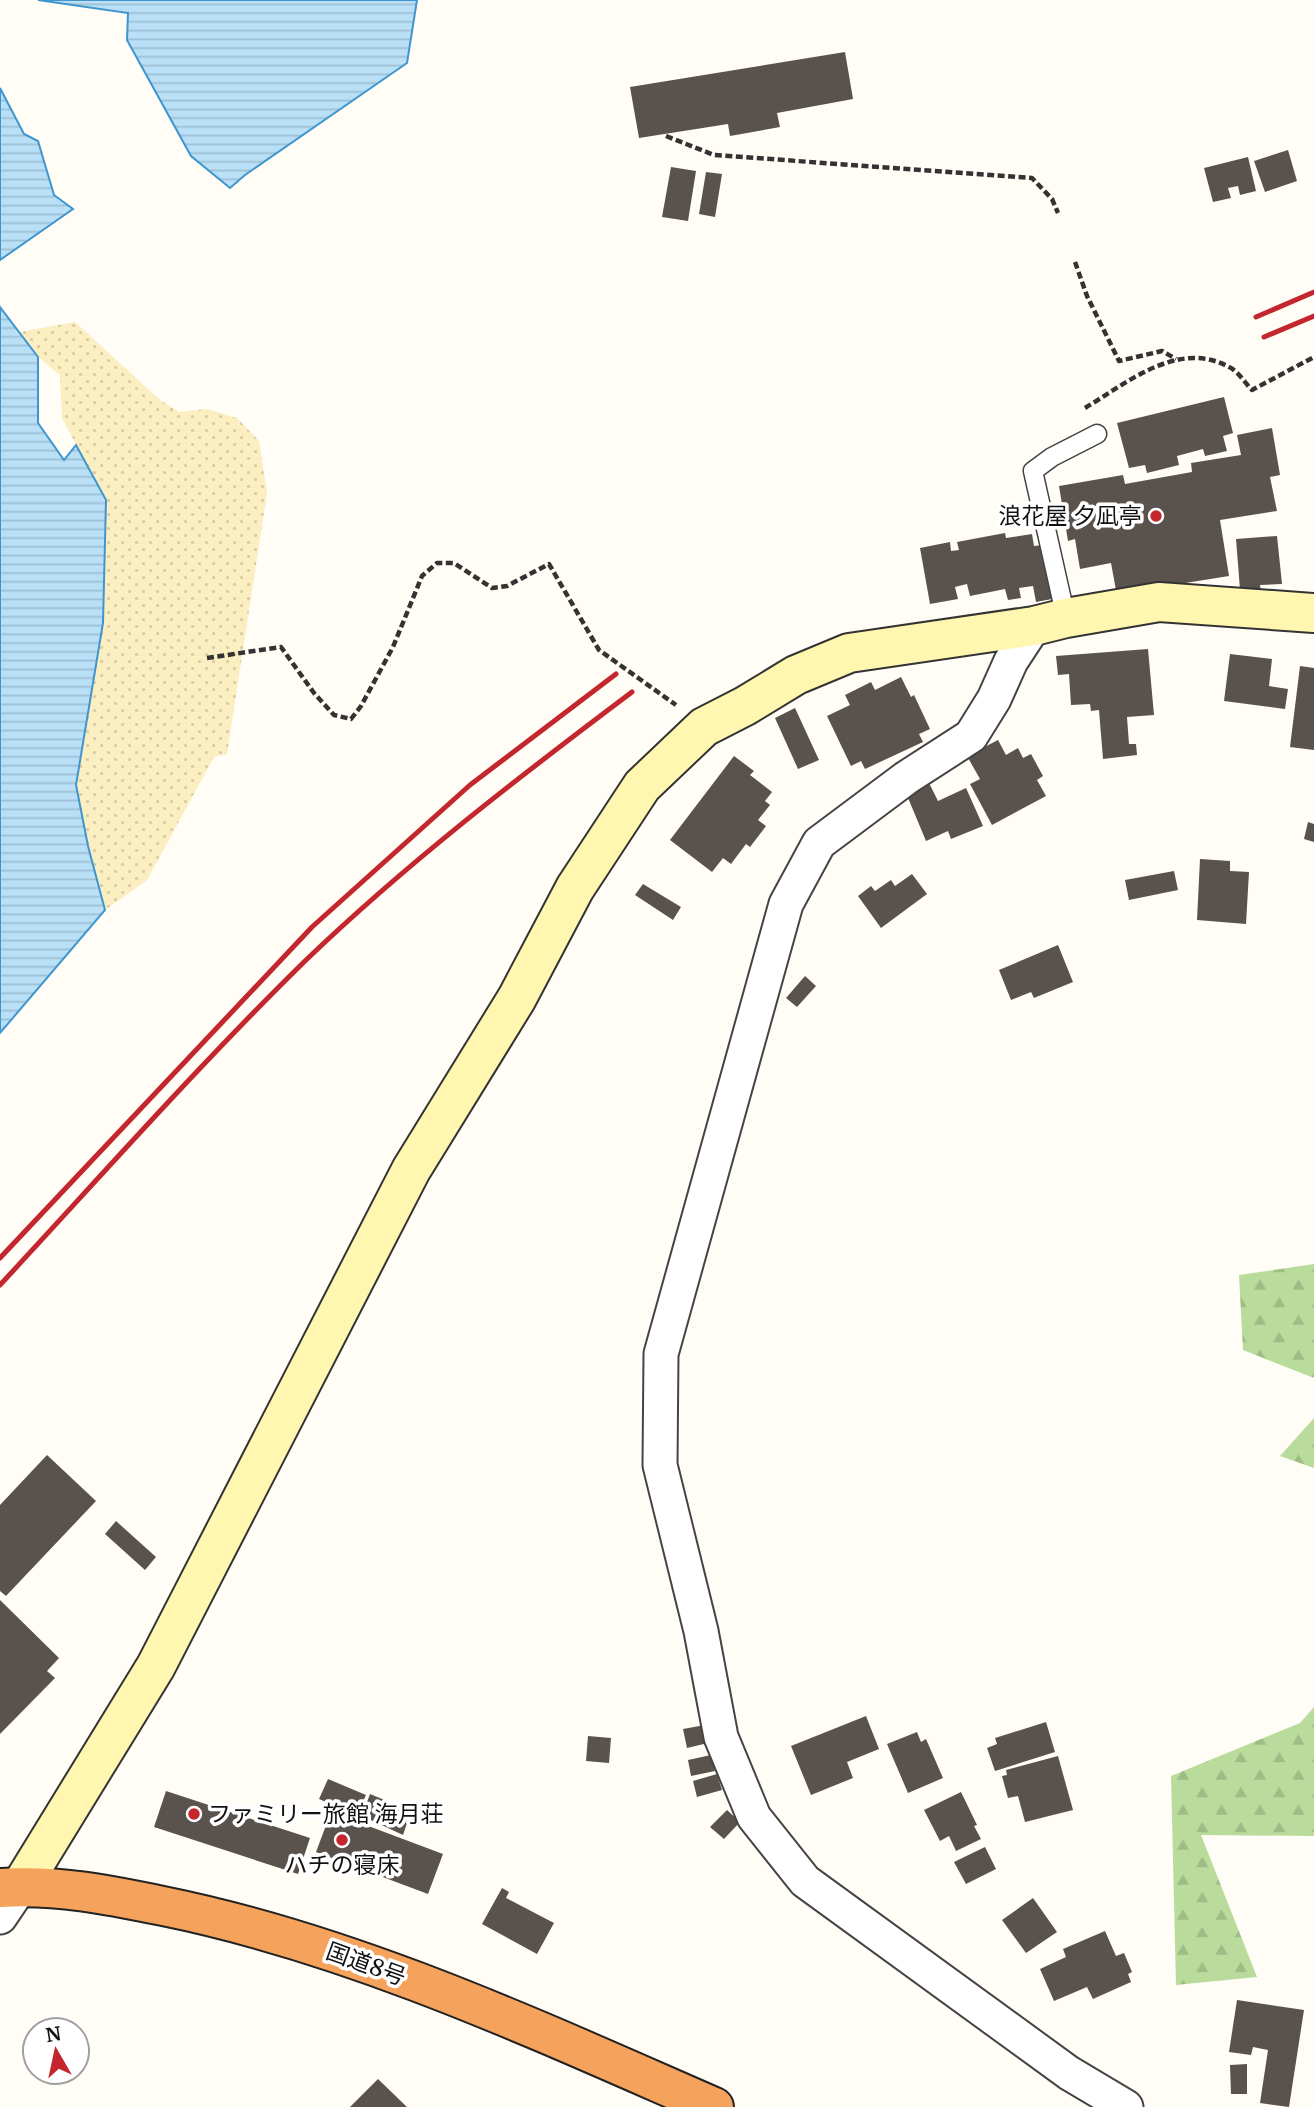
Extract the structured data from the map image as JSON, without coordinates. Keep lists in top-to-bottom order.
{
  "streets": {
    "highway": ["国道8号"]
  },
  "places": ["浪花屋 夕凪亭", "ファミリー旅館 海月荘", "ハチの寝床"],
  "north": "top"
}
